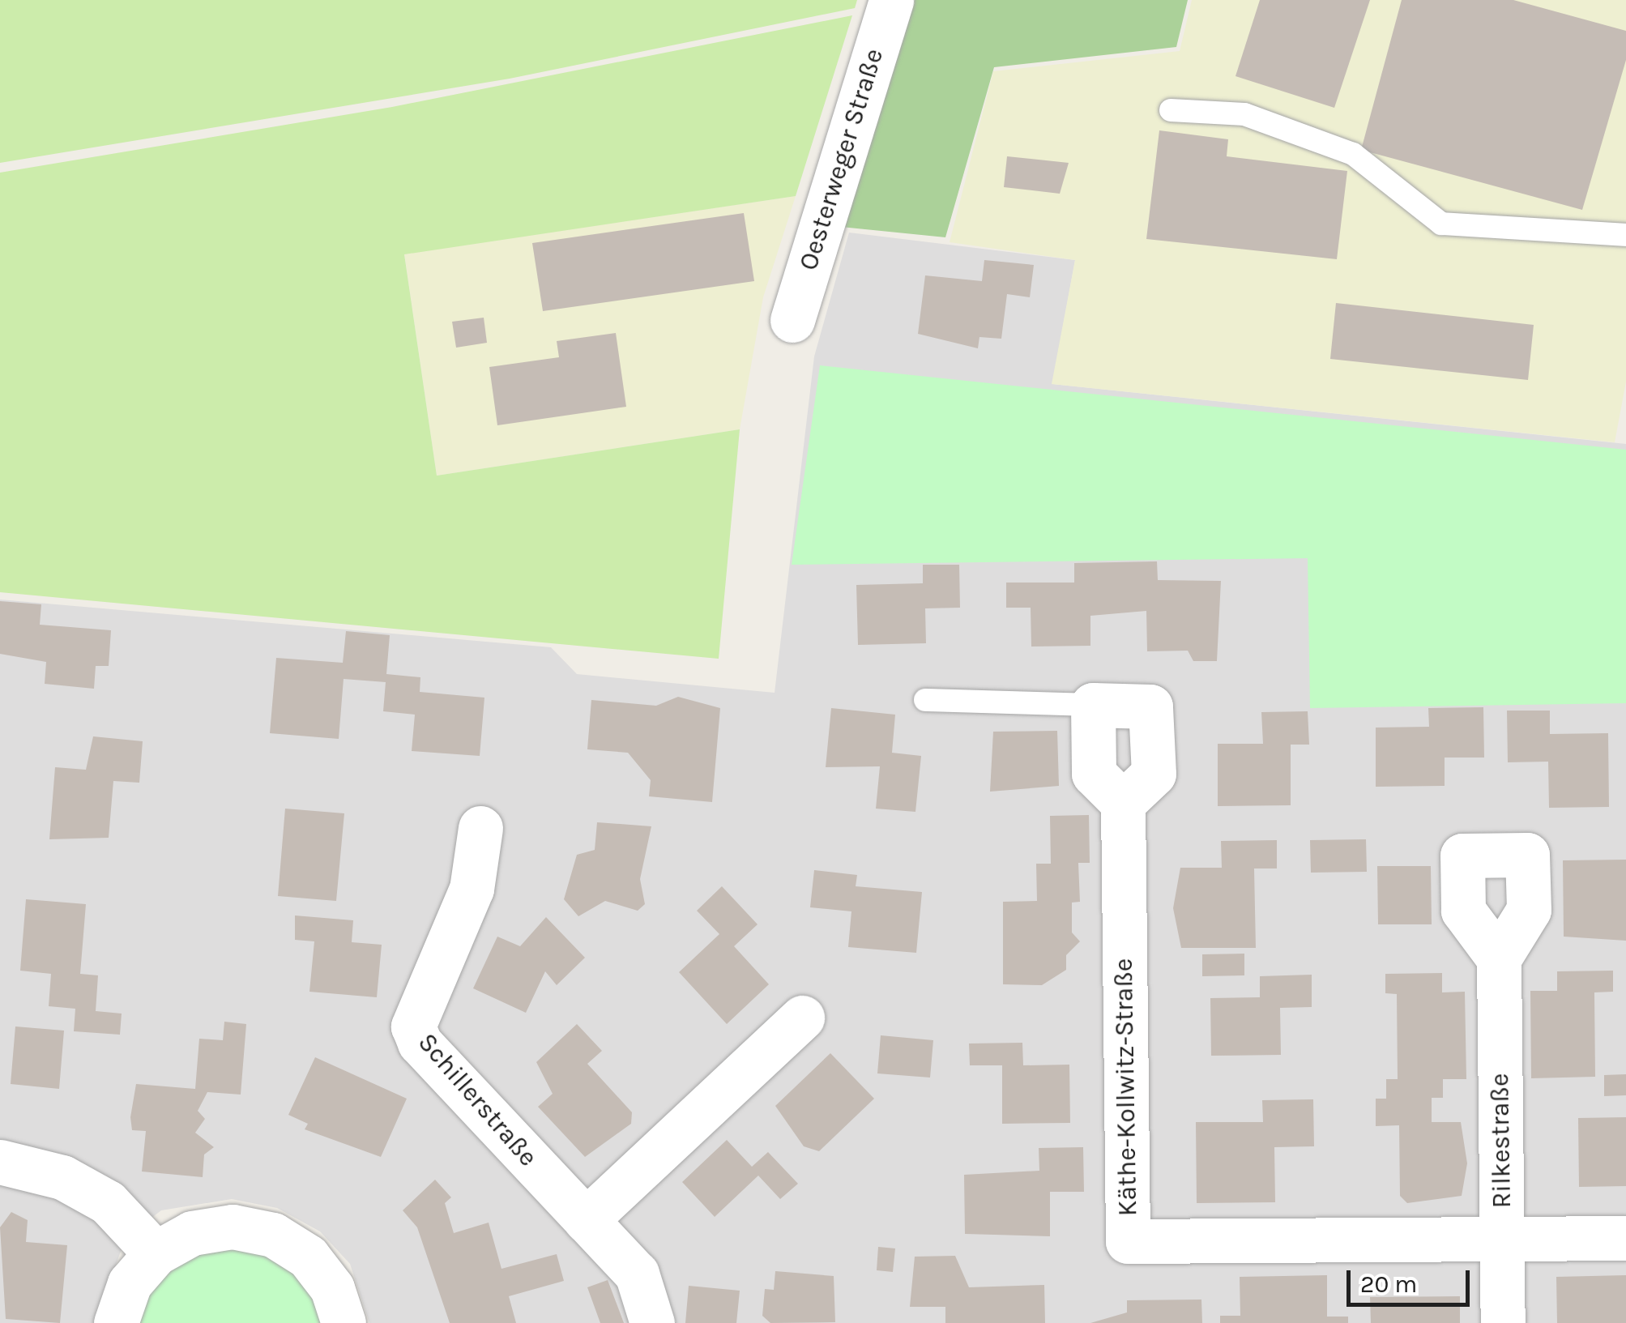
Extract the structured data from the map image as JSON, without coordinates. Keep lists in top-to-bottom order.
{
  "streets": {
    "street": [
      "Oesterweger Straße",
      "Käthe-Kollwitz-Straße",
      "Schillerstraße",
      "Rilkestraße"
    ]
  },
  "crossings": [
    ["Käthe-Kollwitz-Straße", "Rilkestraße"]
  ],
  "scale_bar": "20 m"
}
